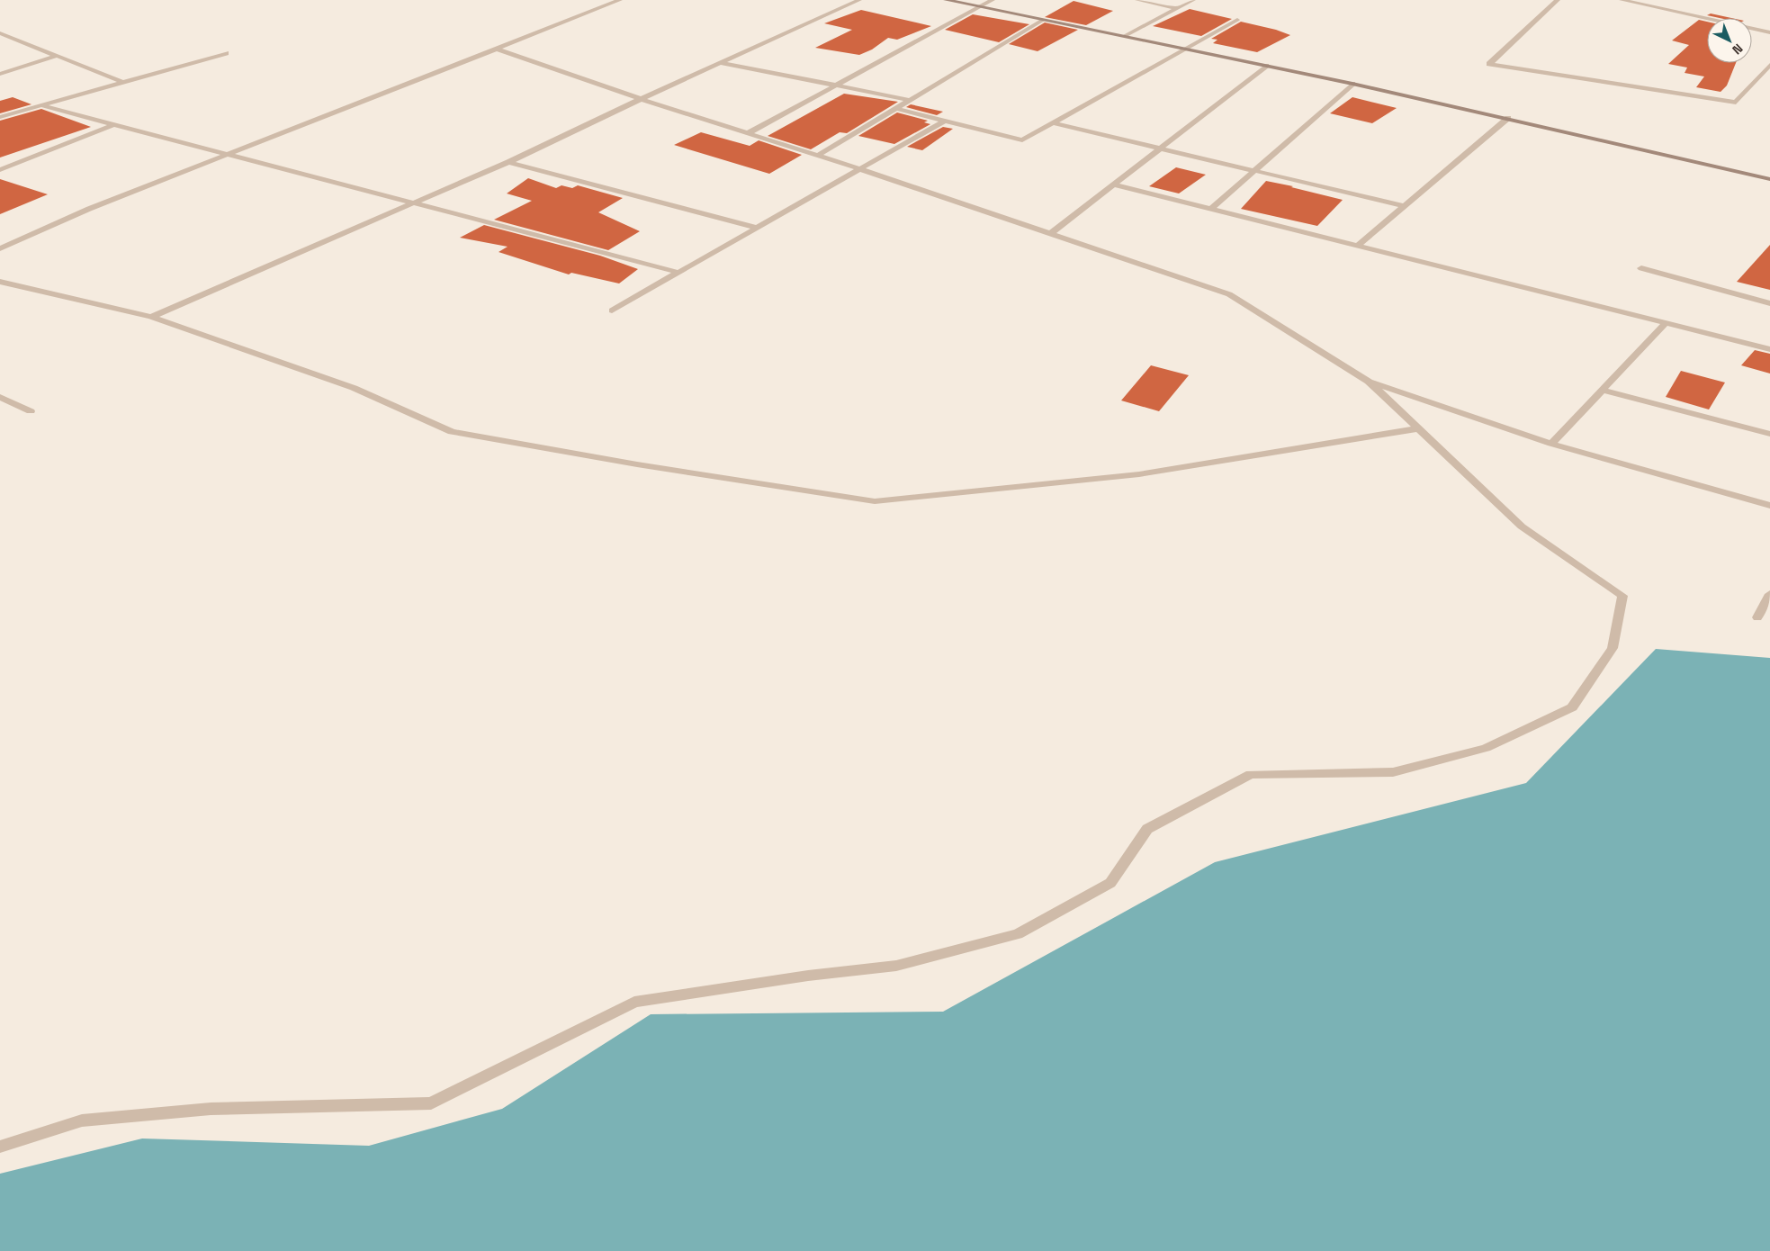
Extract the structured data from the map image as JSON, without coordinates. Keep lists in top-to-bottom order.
{
  "north": "bottom right"
}
